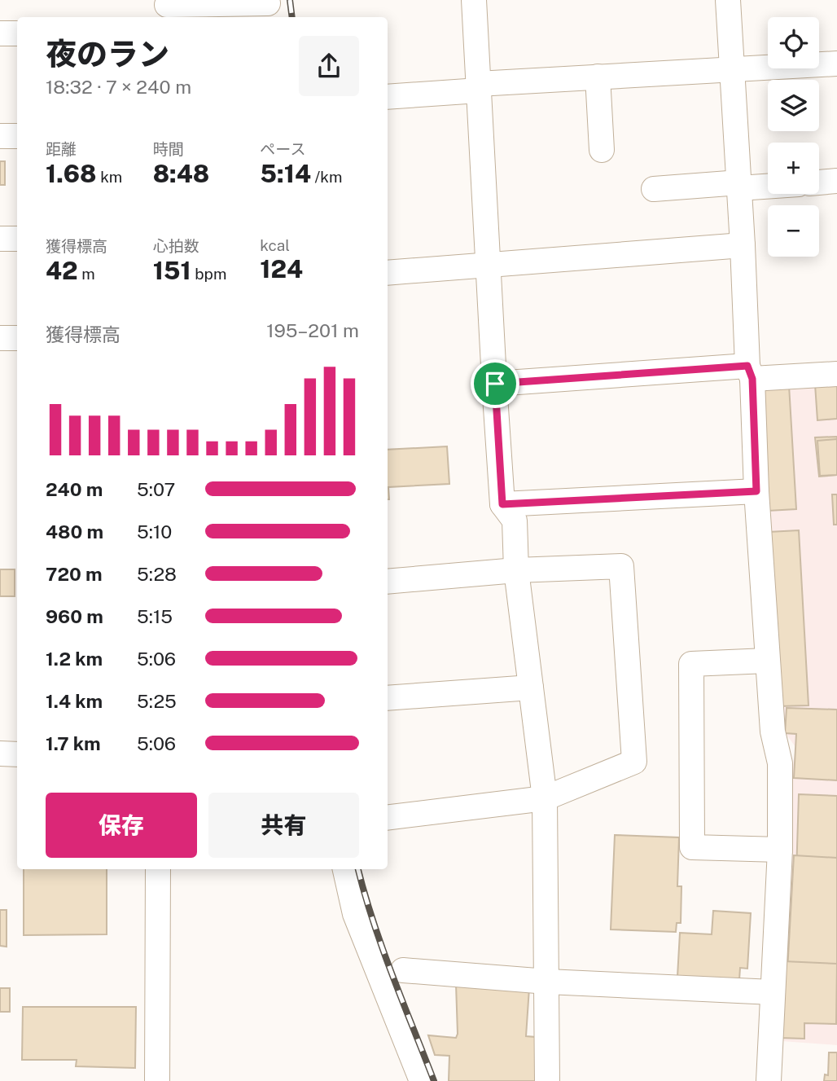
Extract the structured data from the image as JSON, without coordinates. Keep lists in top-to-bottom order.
{
  "page": {
    "map_buttons": ["+", "−"],
    "heading": ["夜のラン", "18:32 · 7 × 240 m"],
    "stats": [
      ["距離", "1.68 km"],
      ["時間", "8:48"],
      ["ペース", "5:14 /km"],
      ["獲得標高", "42 m"],
      ["心拍数", "151 bpm"],
      ["kcal", "124"]
    ],
    "chart": ["獲得標高", "195–201 m"],
    "list": [
      {
        "name": "240 m",
        "note": "5:07"
      },
      {
        "name": "480 m",
        "note": "5:10"
      },
      {
        "name": "720 m",
        "note": "5:28"
      },
      {
        "name": "960 m",
        "note": "5:15"
      },
      {
        "name": "1.2 km",
        "note": "5:06"
      },
      {
        "name": "1.4 km",
        "note": "5:25"
      },
      {
        "name": "1.7 km",
        "note": "5:06"
      }
    ],
    "buttons": ["保存", "共有"]
  }
}
